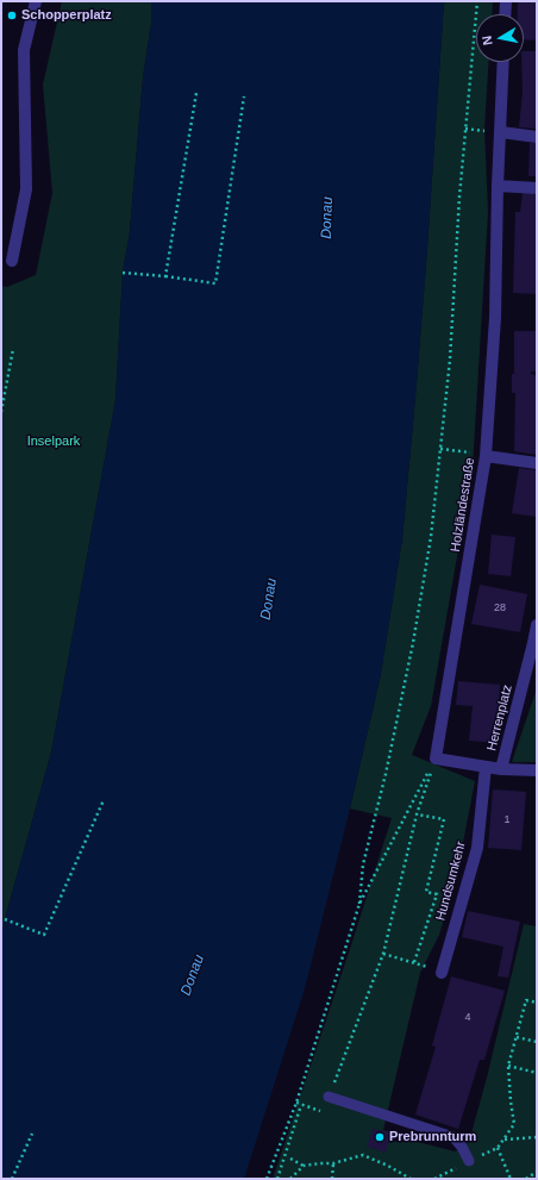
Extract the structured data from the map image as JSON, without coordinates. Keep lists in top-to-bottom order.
{
  "streets": {
    "street": ["Holzländestraße", "Herrenplatz", "Hundsumkehr"]
  },
  "water": ["Donau"],
  "parks": ["Inselpark"],
  "places": ["Schopperplatz", "Prebrunnturm"],
  "house_numbers": ["28", "1", "4"],
  "north": "left"
}
